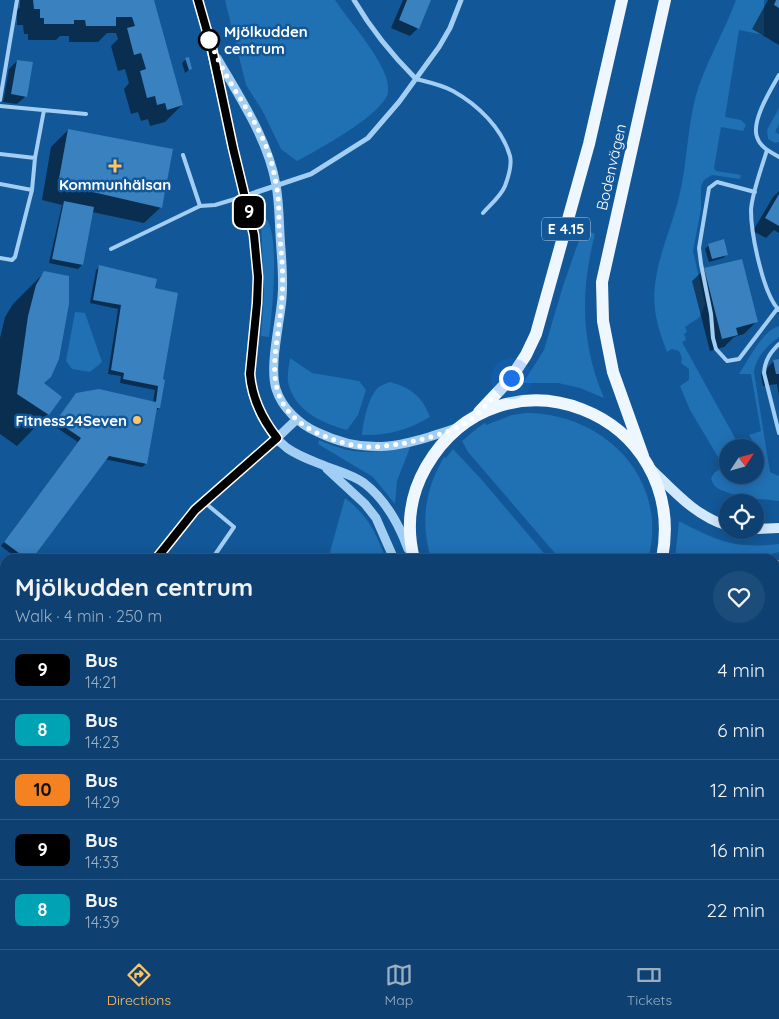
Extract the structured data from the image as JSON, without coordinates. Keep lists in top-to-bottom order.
{
  "streets": {
    "main road": ["Bodenvägen", "E 4.15"]
  },
  "places": {
    "other": ["Mjölkudden centrum", "Fitness24Seven"],
    "health": ["Kommunhälsan"]
  },
  "lines": ["bus line 9"],
  "north": "top right",
  "page": {
    "on_map": "9",
    "heading": ["Mjölkudden centrum", "Walk · 4 min · 250 m"],
    "list": [
      {
        "mark": "9",
        "name": "Bus",
        "note": "14:21",
        "value": "4 min"
      },
      {
        "mark": "8",
        "name": "Bus",
        "note": "14:23",
        "value": "6 min"
      },
      {
        "mark": "10",
        "name": "Bus",
        "note": "14:29",
        "value": "12 min"
      },
      {
        "mark": "9",
        "name": "Bus",
        "note": "14:33",
        "value": "16 min"
      },
      {
        "mark": "8",
        "name": "Bus",
        "note": "14:39",
        "value": "22 min"
      }
    ],
    "tabs": ["Directions", "Map", "Tickets"]
  }
}
